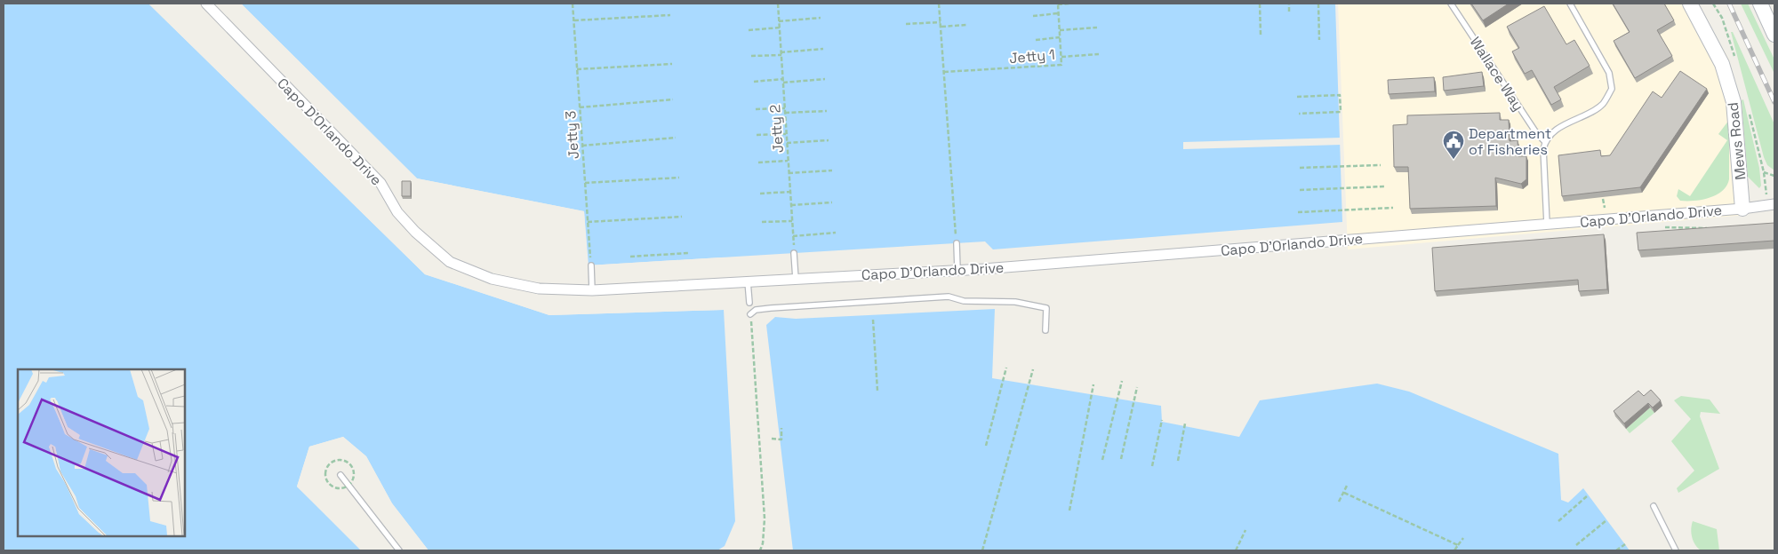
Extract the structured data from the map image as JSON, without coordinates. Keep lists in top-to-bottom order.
{
  "streets": {
    "street": ["Capo D'Orlando Drive", "Mews Road"],
    "lane": ["Wallace Way"],
    "path": ["Jetty 1", "Jetty 2", "Jetty 3"]
  },
  "crossings": [
    ["Capo D'Orlando Drive", "Mews Road"]
  ],
  "places": {
    "public building": ["Department of Fisheries"]
  }
}
